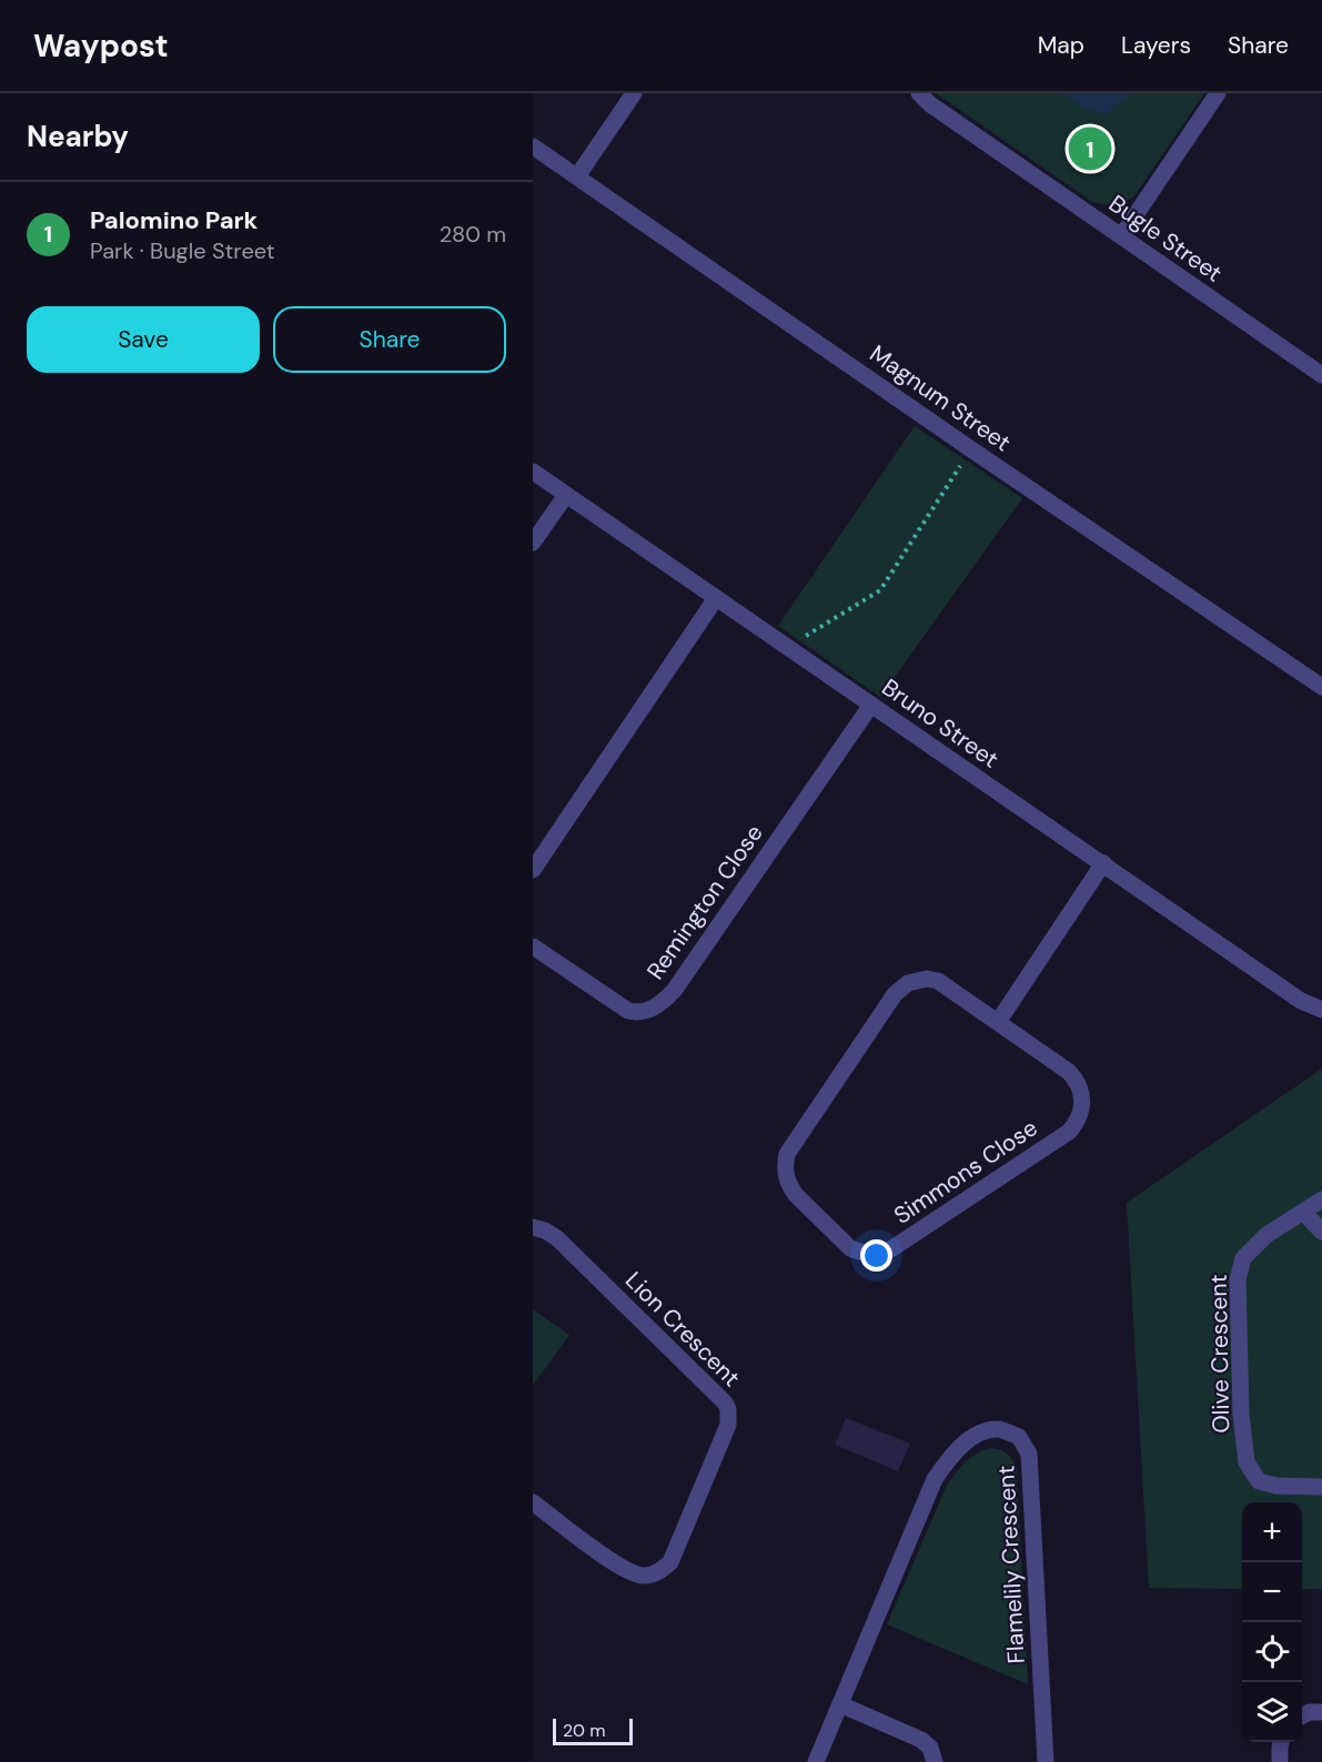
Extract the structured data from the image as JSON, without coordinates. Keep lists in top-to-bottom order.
{
  "streets": {
    "street": [
      "Bugle Street",
      "Magnum Street",
      "Bruno Street",
      "Remington Close",
      "Simmons Close",
      "Lion Crescent",
      "Olive Crescent",
      "Flamelily Crescent"
    ]
  },
  "crossings": [
    ["Bruno Street", "Remington Close"]
  ],
  "scale_bar": "20 m",
  "page": {
    "header": "Waypost",
    "nav": ["Map", "Layers", "Share"],
    "heading": "Nearby",
    "pins": "1",
    "list": [
      {
        "mark": "1",
        "name": "Palomino Park",
        "note": "Park · Bugle Street",
        "value": "280 m"
      }
    ],
    "buttons": ["Save", "Share"],
    "map_buttons": ["+", "−"],
    "scale": "20 m"
  }
}
